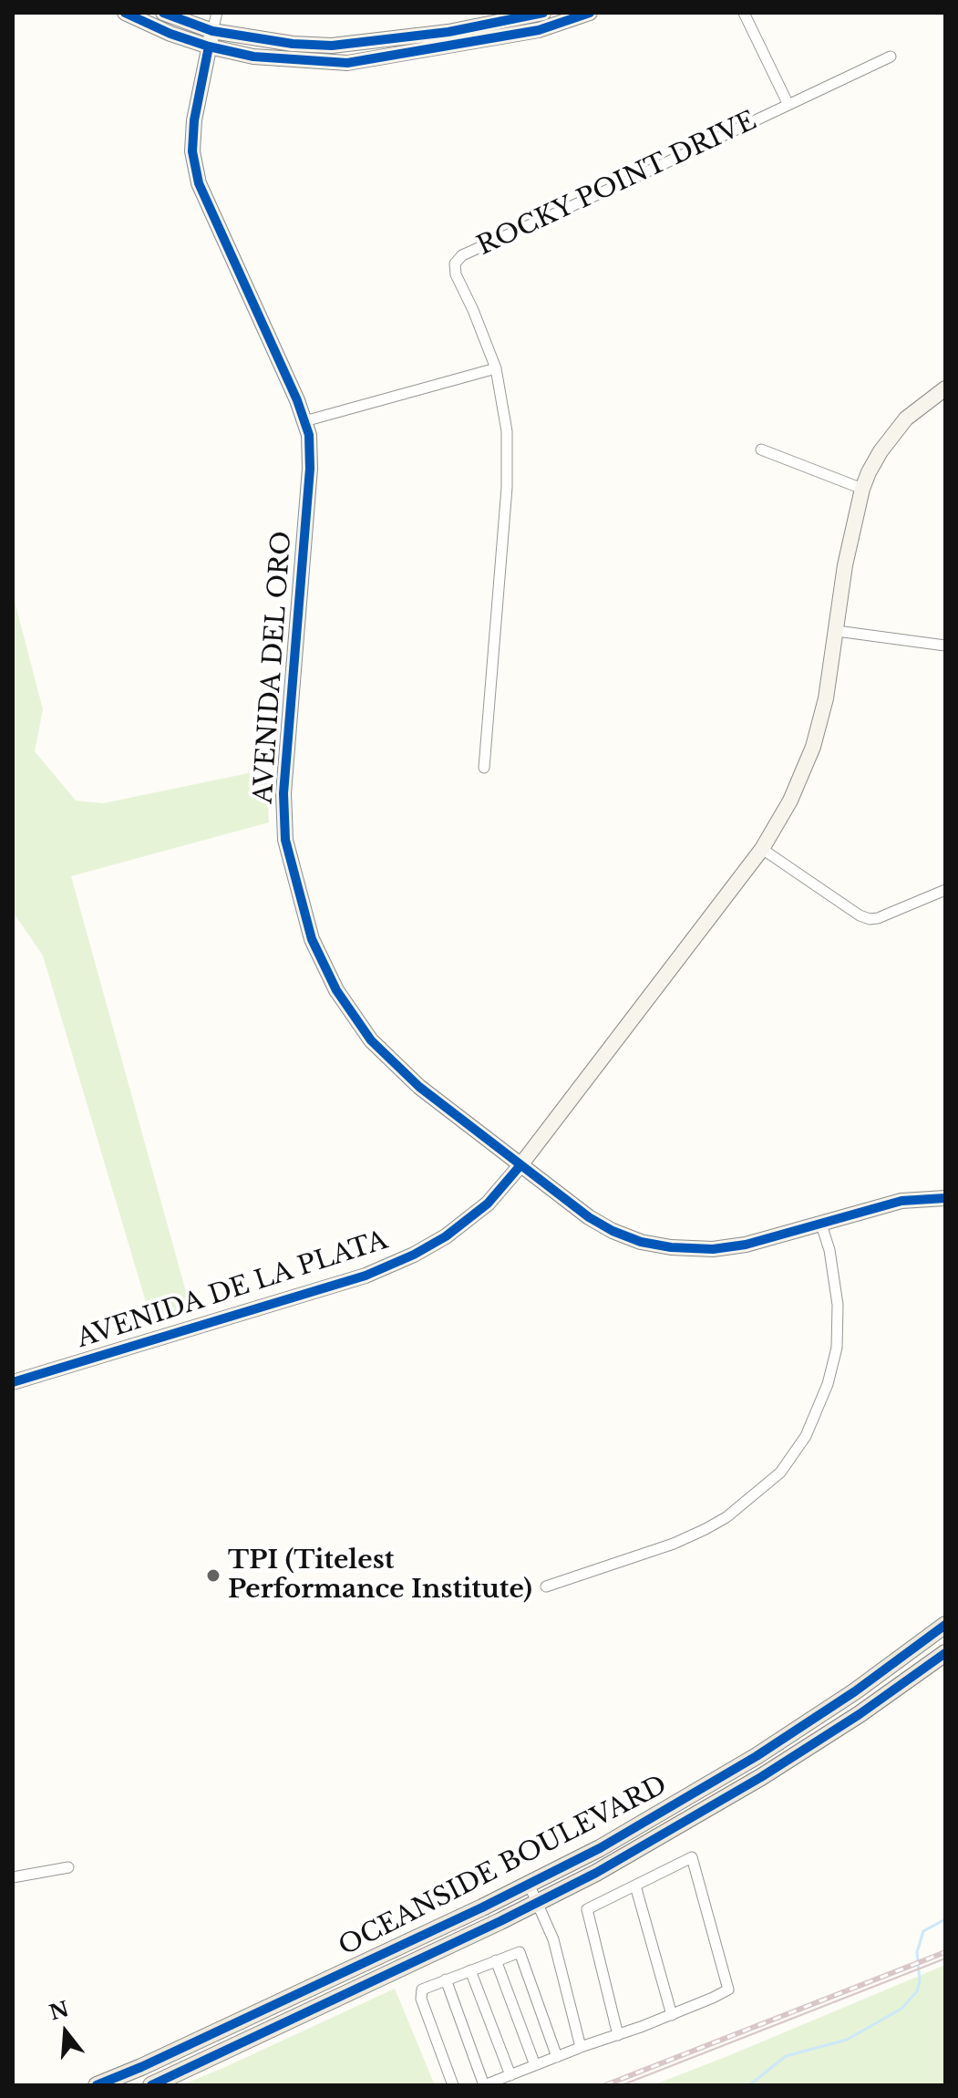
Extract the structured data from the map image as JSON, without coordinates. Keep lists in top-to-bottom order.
{
  "streets": {
    "main road": ["OCEANSIDE BOULEVARD"],
    "street": ["ROCKY POINT DRIVE", "AVENIDA DEL ORO", "AVENIDA DE LA PLATA"]
  },
  "crossings": [
    ["AVENIDA DEL ORO", "AVENIDA DE LA PLATA"]
  ],
  "places": ["TPI (Titelest Performance Institute)"],
  "north": "top"
}
